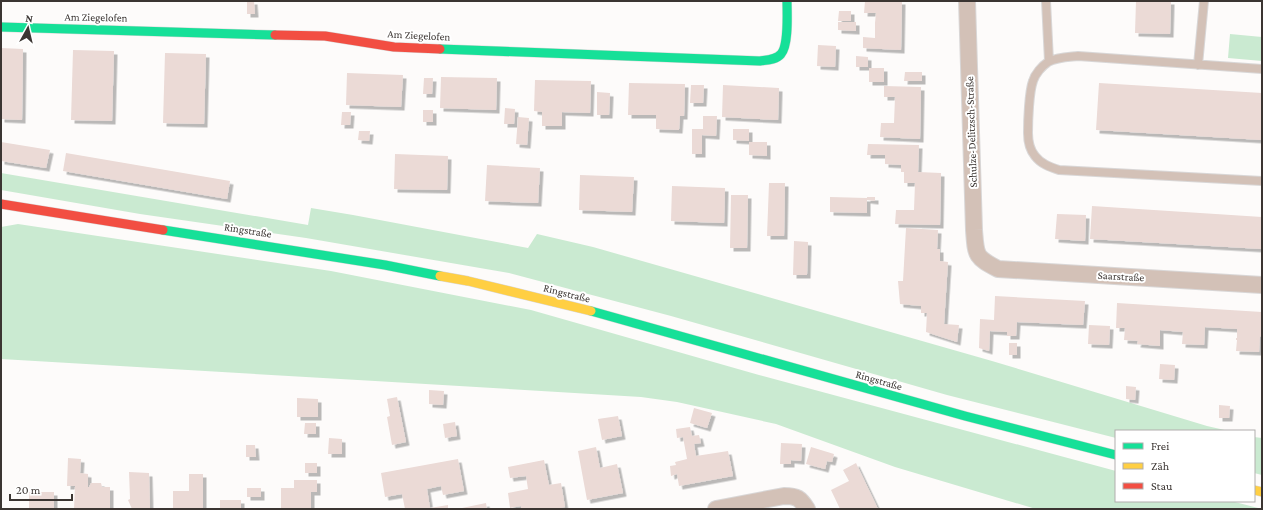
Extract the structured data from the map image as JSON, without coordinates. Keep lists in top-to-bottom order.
{
  "streets": {
    "main road": ["Am Ziegelofen", "Ringstraße"],
    "street": ["Schulze-Delitzsch-Straße", "Saarstraße"]
  },
  "crossings": [
    ["Schulze-Delitzsch-Straße", "Saarstraße"]
  ],
  "legend": ["Frei", "Zäh", "Stau"],
  "scale_bar": "20 m",
  "north": "top"
}
